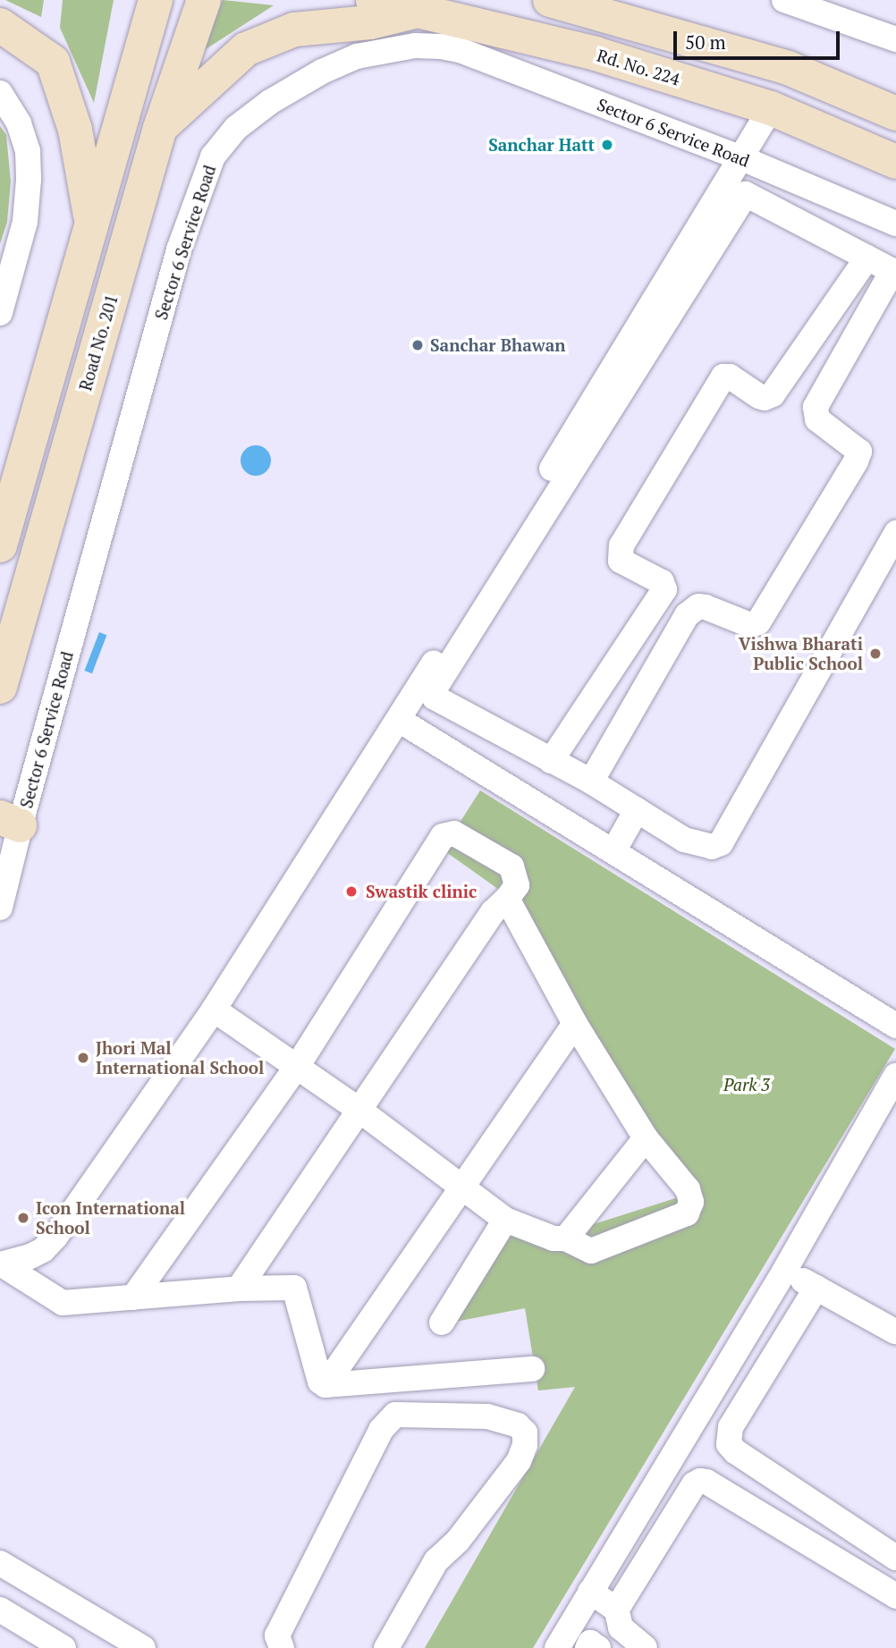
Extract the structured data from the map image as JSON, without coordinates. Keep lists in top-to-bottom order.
{
  "streets": {
    "main road": ["Rd. No. 224", "Road No. 201"],
    "street": ["Sector 6 Service Road"]
  },
  "parks": ["Park 3"],
  "places": [
    "Sanchar Hatt",
    "Sanchar Bhawan",
    "Vishwa Bharati Public School",
    "Swastik clinic",
    "Jhori Mal International School",
    "Icon International School"
  ],
  "scale_bar": "50 m"
}
